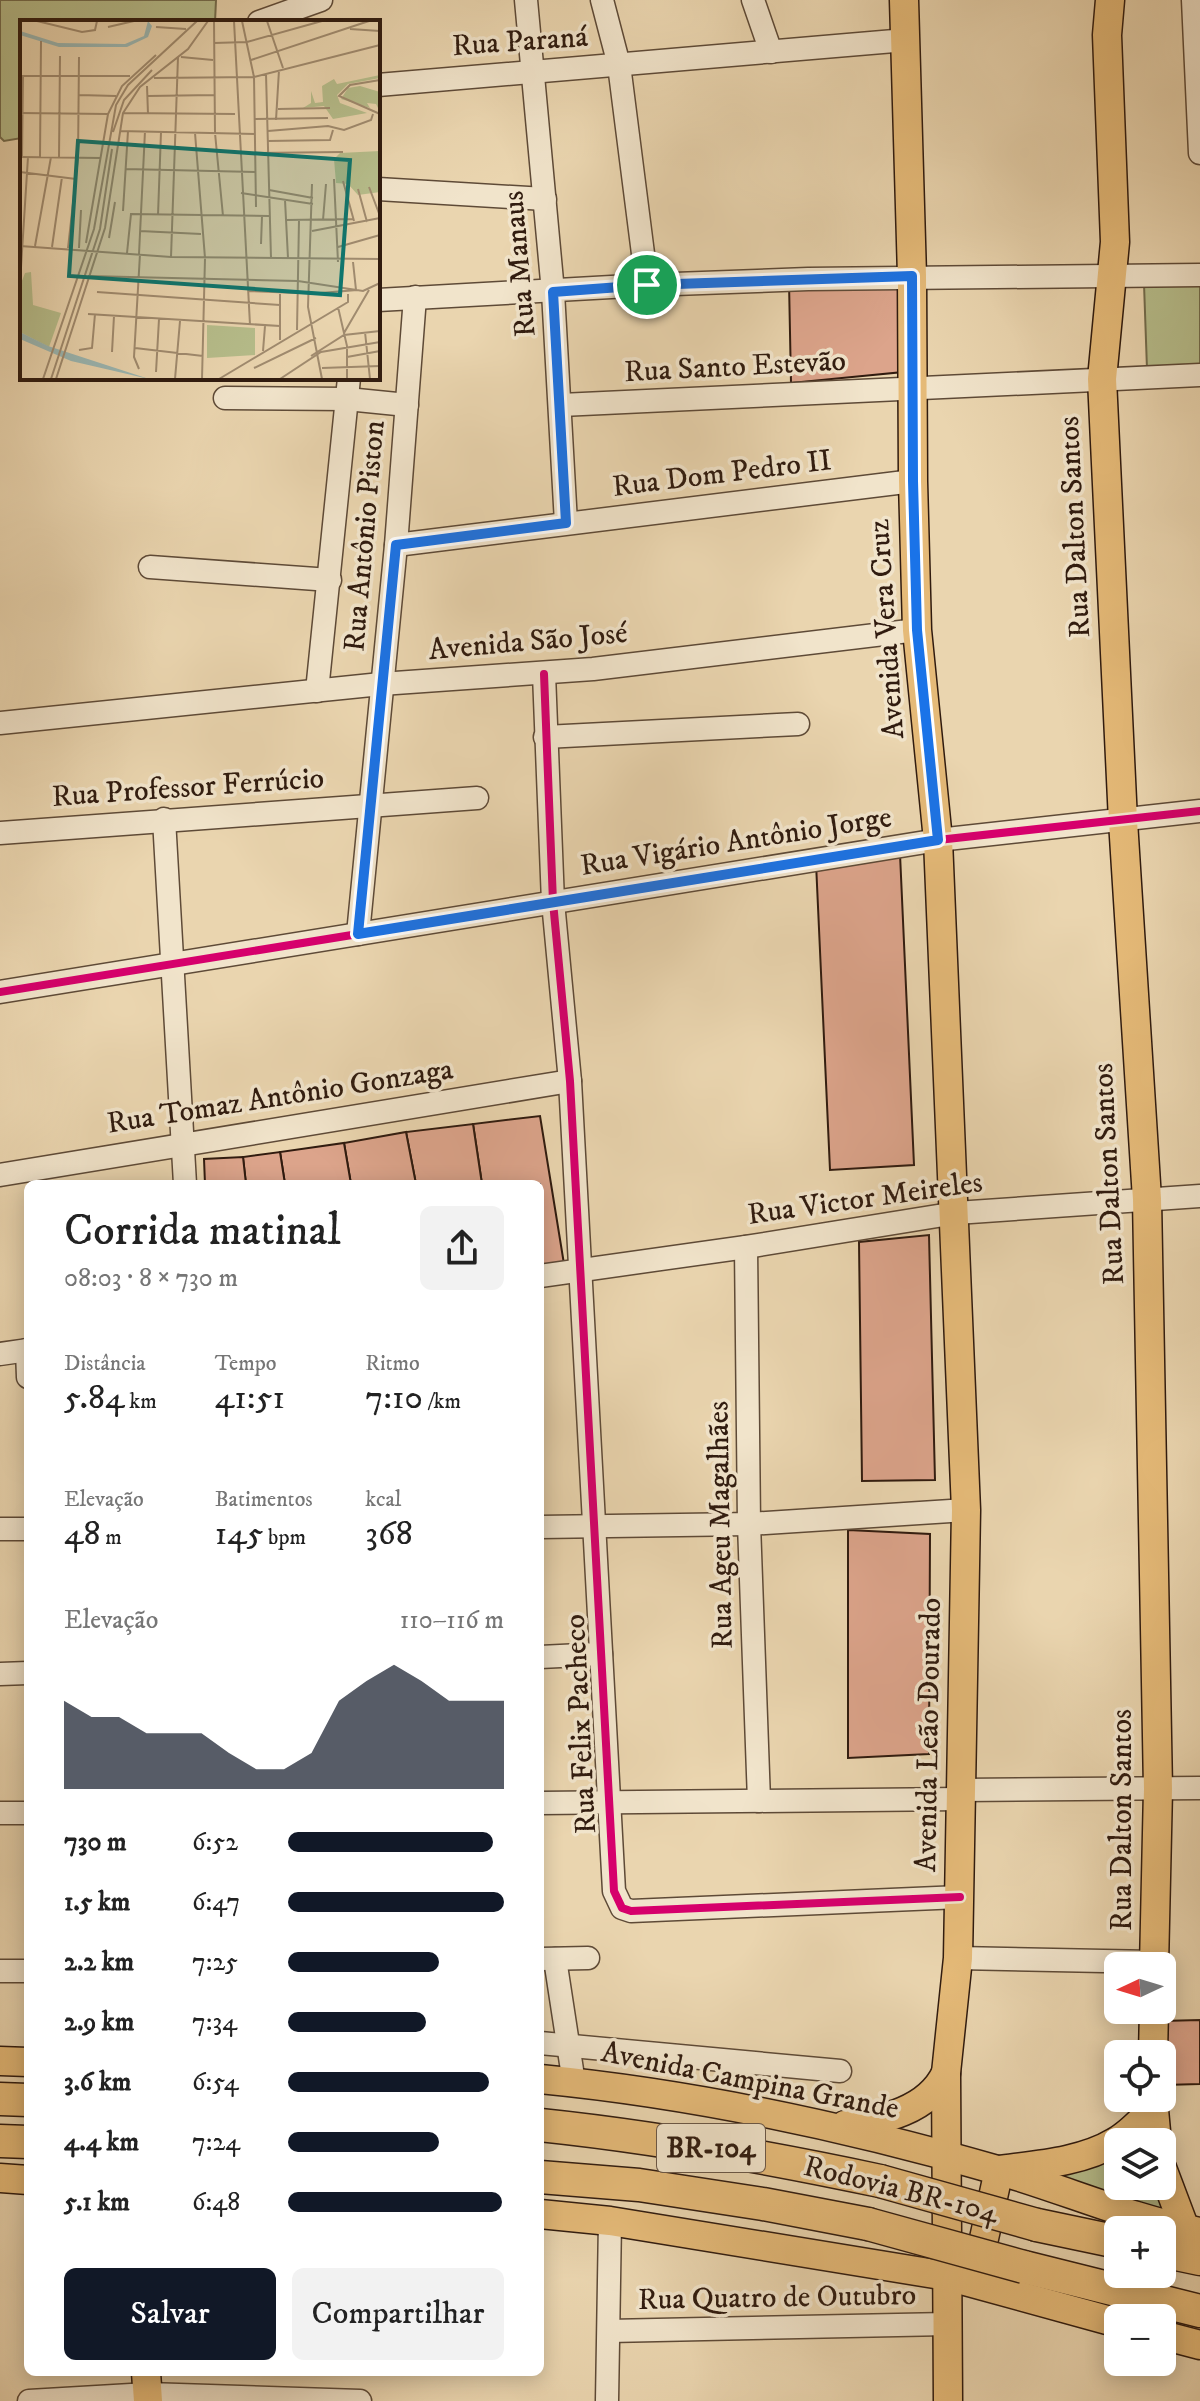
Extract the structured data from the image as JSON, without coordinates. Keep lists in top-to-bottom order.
{
  "streets": {
    "highway": ["BR-104", "Rodovia BR-104"],
    "main road": [
      "Rua Dalton Santos",
      "Avenida Vera Cruz",
      "Avenida Leão Dourado",
      "Avenida Campina Grande"
    ],
    "street": [
      "Rua Paraná",
      "Rua Manaus",
      "Rua Santo Estevão",
      "Rua Dom Pedro II",
      "Rua Antônio Piston",
      "Avenida São José",
      "Rua Professor Ferrúcio",
      "Rua Vigário Antônio Jorge",
      "Rua Tomaz Antônio Gonzaga",
      "Rua Victor Meireles",
      "Rua Ageu Magalhães",
      "Rua Felix Pacheco",
      "Rua Quatro de Outubro"
    ]
  },
  "crossings": [
    ["Rua Paraná", "Rua Manaus"],
    ["Rua Paraná", "Avenida Vera Cruz"],
    ["Rua Manaus", "Rua Santo Estevão"],
    ["Rua Manaus", "Rua Dom Pedro II"],
    ["Rua Santo Estevão", "Rua Dalton Santos"],
    ["Rua Santo Estevão", "Avenida Vera Cruz"],
    ["Rua Dom Pedro II", "Rua Antônio Piston"],
    ["Rua Dom Pedro II", "Avenida Vera Cruz"],
    ["Rua Dalton Santos", "Rua Vigário Antônio Jorge"],
    ["Rua Dalton Santos", "Rua Victor Meireles"],
    ["Rua Antônio Piston", "Avenida São José"],
    ["Rua Antônio Piston", "Rua Professor Ferrúcio"],
    ["Rua Antônio Piston", "Rua Vigário Antônio Jorge"],
    ["Avenida Vera Cruz", "Avenida São José"],
    ["Avenida Vera Cruz", "Rua Vigário Antônio Jorge"],
    ["Avenida Vera Cruz", "Rua Victor Meireles"],
    ["Avenida Vera Cruz", "Avenida Leão Dourado"],
    ["Avenida São José", "Rua Felix Pacheco"],
    ["Rua Vigário Antônio Jorge", "Rua Felix Pacheco"],
    ["Rua Tomaz Antônio Gonzaga", "Rua Felix Pacheco"],
    ["Rua Victor Meireles", "Rua Ageu Magalhães"],
    ["Rua Victor Meireles", "Rua Felix Pacheco"],
    ["Rua Victor Meireles", "Avenida Leão Dourado"],
    ["Rua Felix Pacheco", "Avenida Leão Dourado"],
    ["Avenida Leão Dourado", "Avenida Campina Grande"],
    ["Avenida Leão Dourado", "Rua Quatro de Outubro"]
  ],
  "north": "left",
  "page": {
    "heading": ["Corrida matinal", "08:03 · 8 × 730 m"],
    "stats": [
      ["Distância", "5.84 km"],
      ["Tempo", "41:51"],
      ["Ritmo", "7:10 /km"],
      ["Elevação", "48 m"],
      ["Batimentos", "145 bpm"],
      ["kcal", "368"]
    ],
    "chart": ["Elevação", "110–116 m"],
    "list": [
      {
        "name": "730 m",
        "note": "6:52"
      },
      {
        "name": "1.5 km",
        "note": "6:47"
      },
      {
        "name": "2.2 km",
        "note": "7:25"
      },
      {
        "name": "2.9 km",
        "note": "7:34"
      },
      {
        "name": "3.6 km",
        "note": "6:54"
      },
      {
        "name": "4.4 km",
        "note": "7:24"
      },
      {
        "name": "5.1 km",
        "note": "6:48"
      }
    ],
    "map_buttons": ["+", "−"],
    "buttons": ["Salvar", "Compartilhar"]
  }
}
